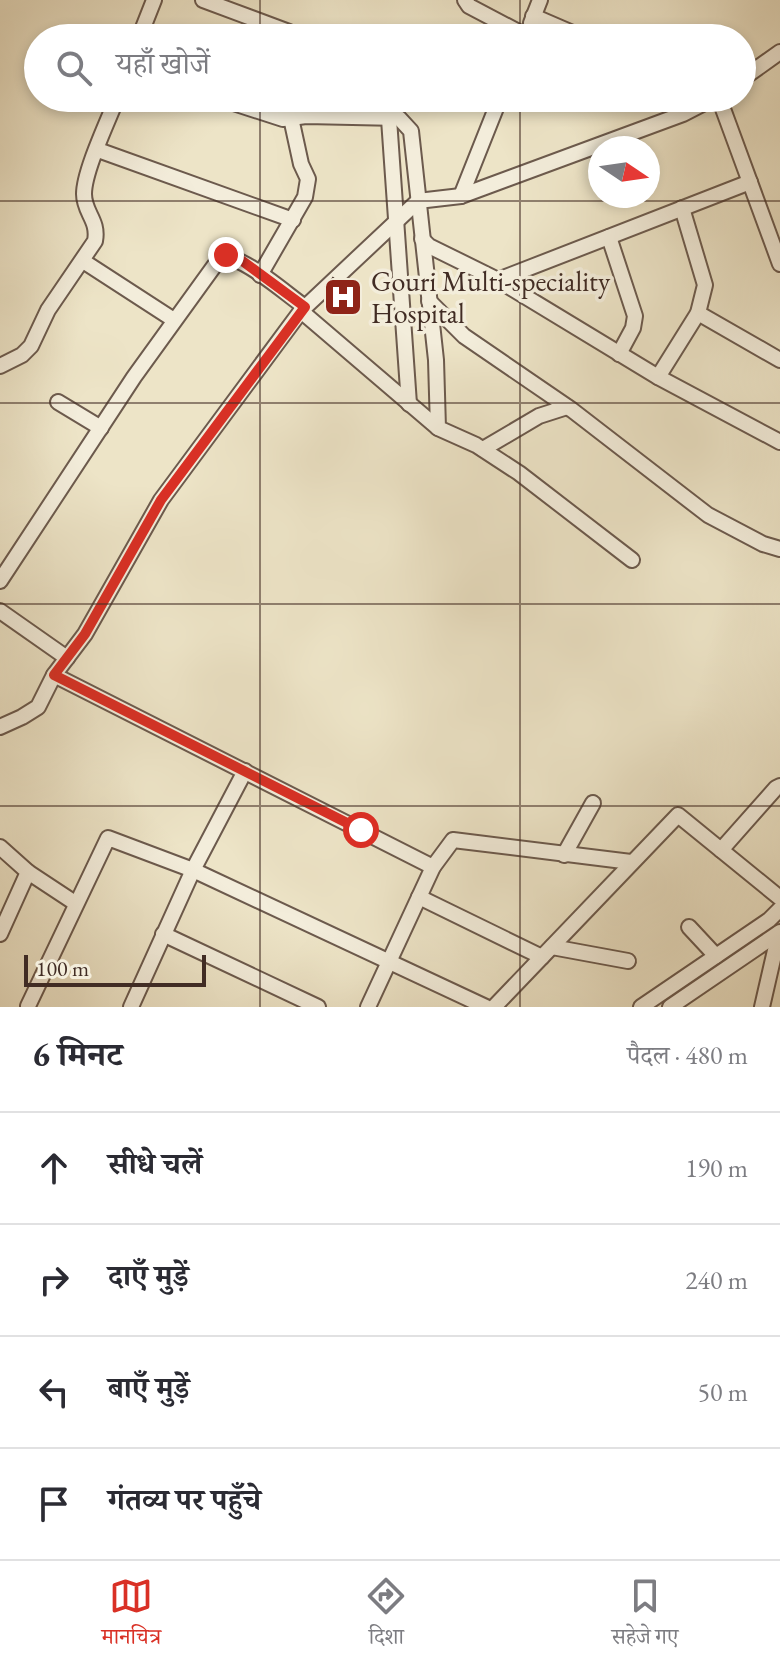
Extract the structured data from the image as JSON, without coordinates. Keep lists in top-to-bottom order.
{
  "places": {
    "hospital": ["Gouri Multi-speciality Hospital"]
  },
  "scale_bar": "100 m",
  "north": "right",
  "page": {
    "search": "यहाँ खोजें",
    "scale": "100 m",
    "heading": ["6 मिनट", "पैदल · 480 m"],
    "list": [
      ["सीधे चलें", "190 m"],
      ["दाएँ मुड़ें", "240 m"],
      ["बाएँ मुड़ें", "50 m"],
      "गंतव्य पर पहुँचे"
    ],
    "nav": ["मानचित्र", "दिशा", "सहेजे गए"]
  }
}
